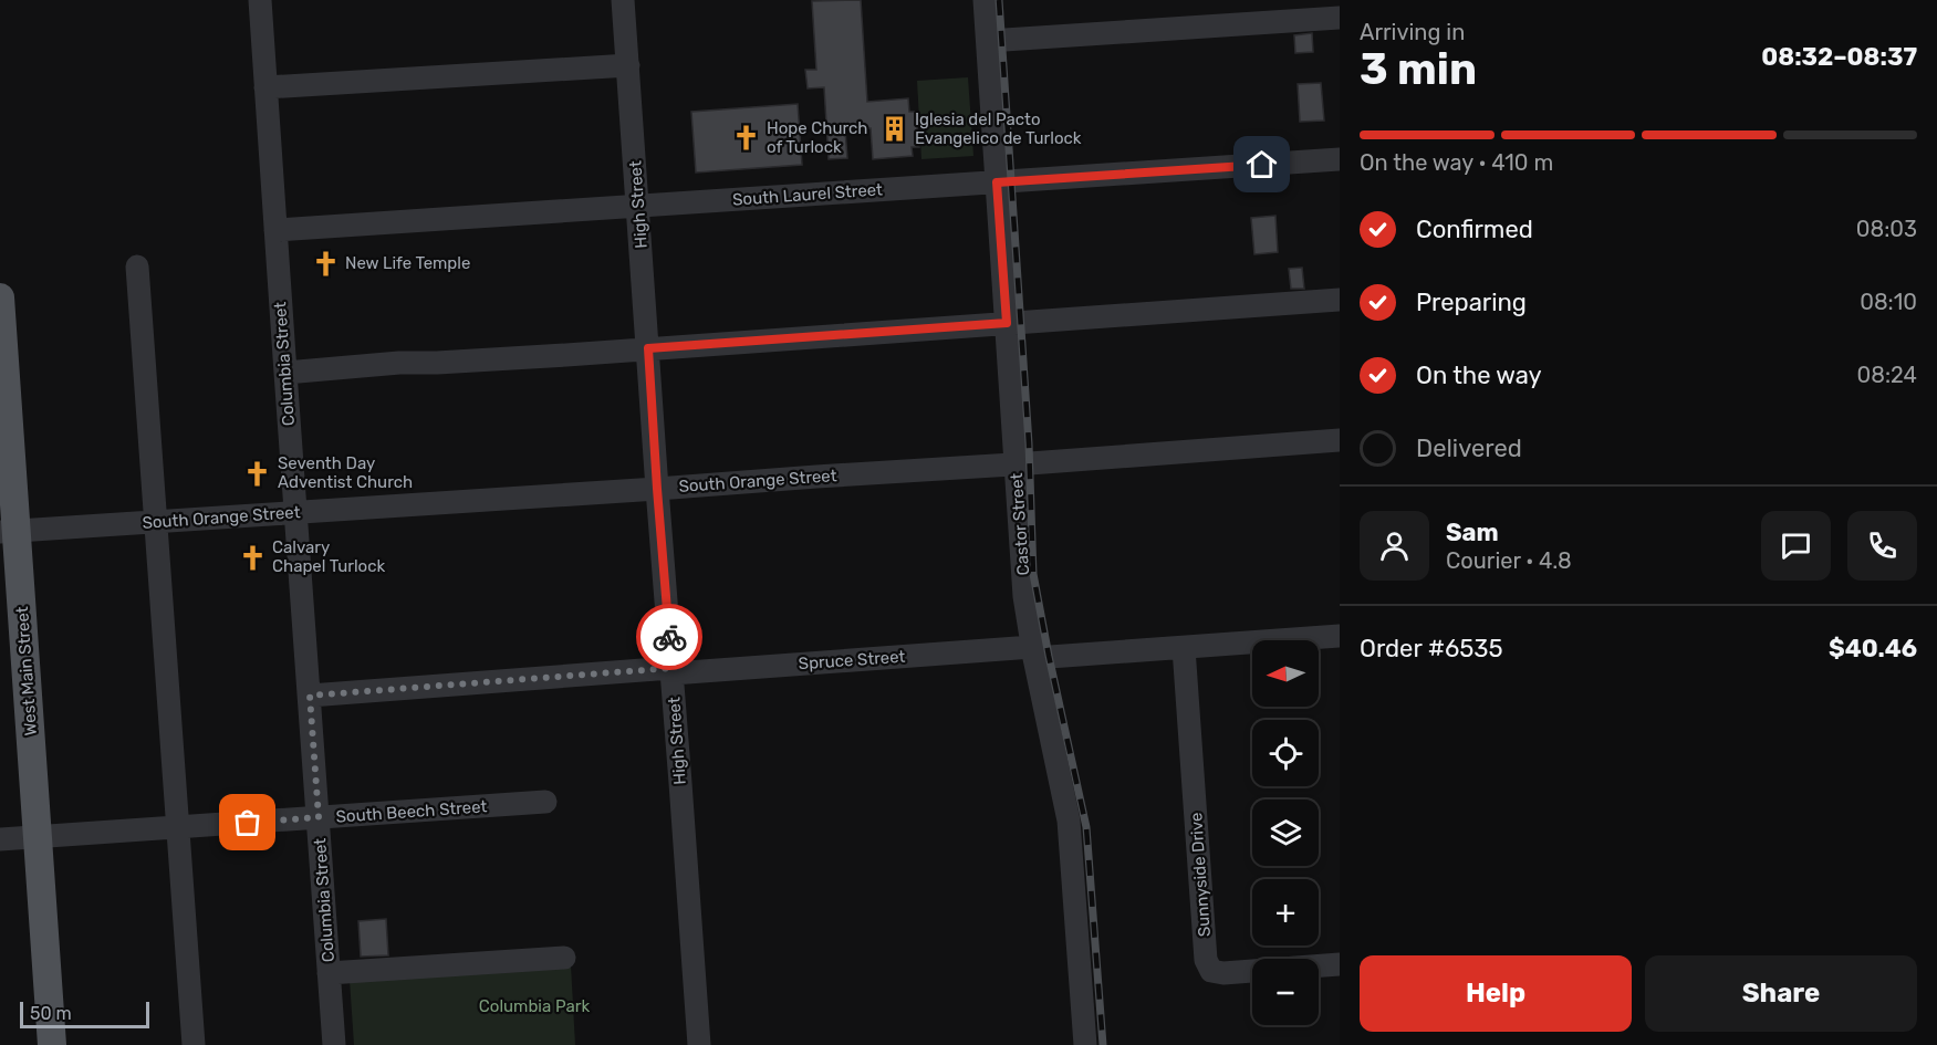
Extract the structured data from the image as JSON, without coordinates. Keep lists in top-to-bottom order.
{
  "streets": {
    "main road": ["West Main Street"],
    "street": [
      "South Laurel Street",
      "High Street",
      "Columbia Street",
      "South Orange Street",
      "Castor Street",
      "Spruce Street",
      "South Beech Street",
      "Sunnyside Drive"
    ]
  },
  "crossings": [
    ["South Laurel Street", "High Street"],
    ["South Laurel Street", "Columbia Street"],
    ["South Laurel Street", "Castor Street"],
    ["High Street", "South Orange Street"],
    ["High Street", "Spruce Street"],
    ["Columbia Street", "South Orange Street"],
    ["Columbia Street", "Spruce Street"],
    ["Columbia Street", "South Beech Street"],
    ["South Orange Street", "Castor Street"],
    ["South Orange Street", "West Main Street"],
    ["Castor Street", "Spruce Street"],
    ["Spruce Street", "Sunnyside Drive"],
    ["West Main Street", "South Beech Street"]
  ],
  "parks": ["Columbia Park"],
  "places": {
    "building": ["Iglesia del Pacto Evangelico de Turlock"],
    "church": [
      "Hope Church of Turlock",
      "New Life Temple",
      "Seventh Day Adventist Church",
      "Calvary Chapel Turlock"
    ]
  },
  "scale_bar": "50 m",
  "north": "left",
  "page": {
    "heading": ["3 min", "Arriving in", "08:32–08:37"],
    "panel": [
      "Sam",
      "Courier · 4.8",
      "Order #6535",
      "$40.46"
    ],
    "bar": "On the way · 410 m",
    "list": [
      ["Confirmed", "08:03"],
      ["Preparing", "08:10"],
      ["On the way", "08:24"],
      "Delivered"
    ],
    "map_buttons": ["+", "−"],
    "buttons": ["Help", "Share"],
    "scale": "50 m"
  }
}
